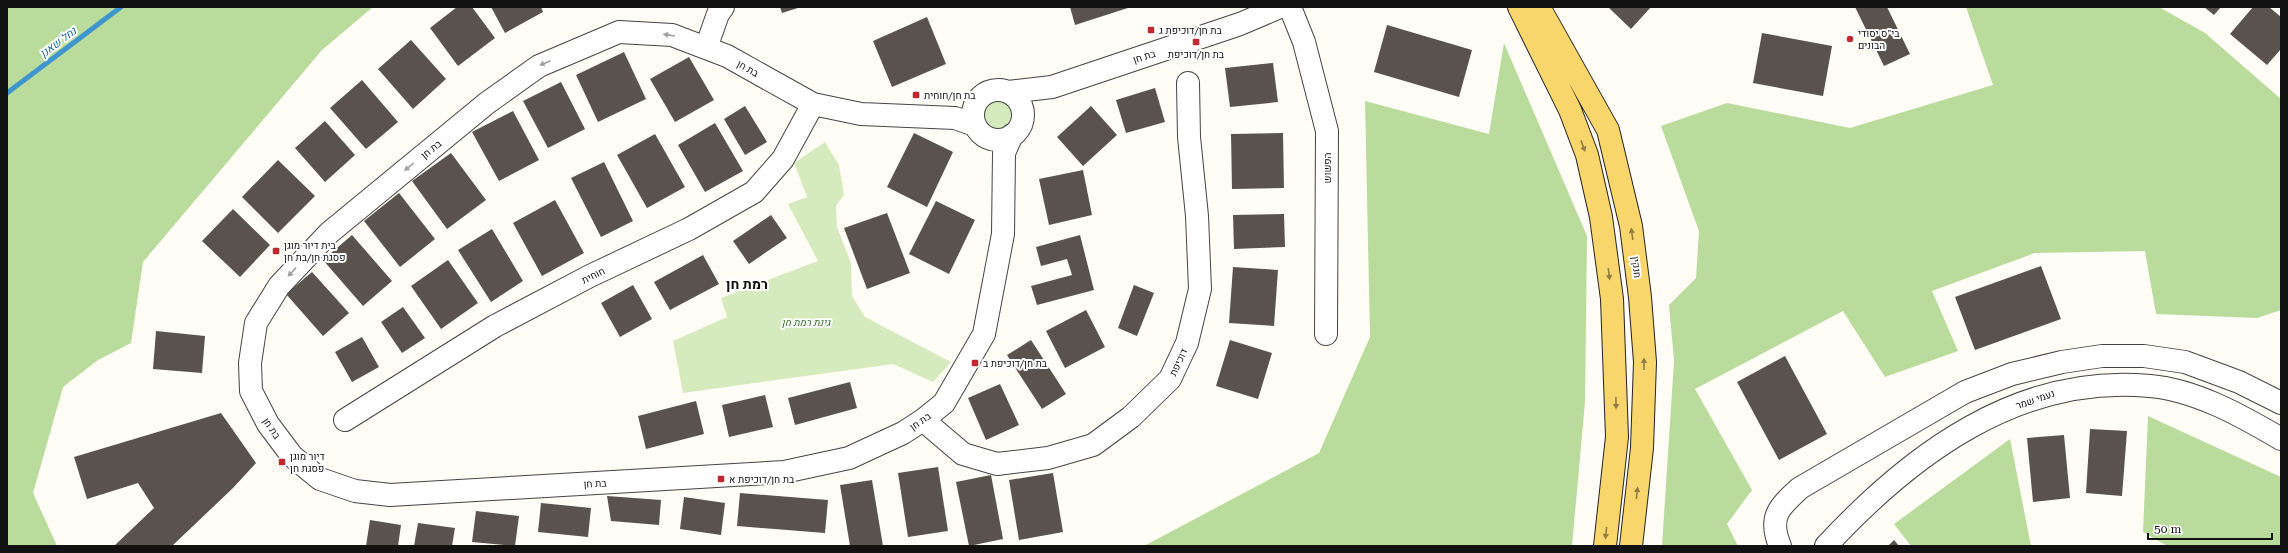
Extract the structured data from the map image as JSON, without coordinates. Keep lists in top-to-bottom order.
{
  "streets": {
    "main road": ["חנקין"],
    "street": [
      "בת חן",
      "הפשוש",
      "חוחית",
      "דוכיפת",
      "נעמי שמר"
    ]
  },
  "crossings": [
    ["בת חן", "חוחית"],
    ["בת חן", "דוכיפת"]
  ],
  "districts": ["רמת חן"],
  "water": ["נחל שאנן"],
  "parks": ["גינת רמת חן"],
  "places": {
    "transit": [
      "בת חן/דוכיפת ג",
      "בת חן/דוכיפת",
      "בת חן/חוחית",
      "בית דיור מוגן פסגת חן/בת חן",
      "בת חן/דוכיפת ב",
      "דיור מוגן פסגת חן",
      "בת חן/דוכיפת א"
    ],
    "other": ["בי\"ס יסודי הבונים"]
  },
  "scale_bar": "50 m"
}
